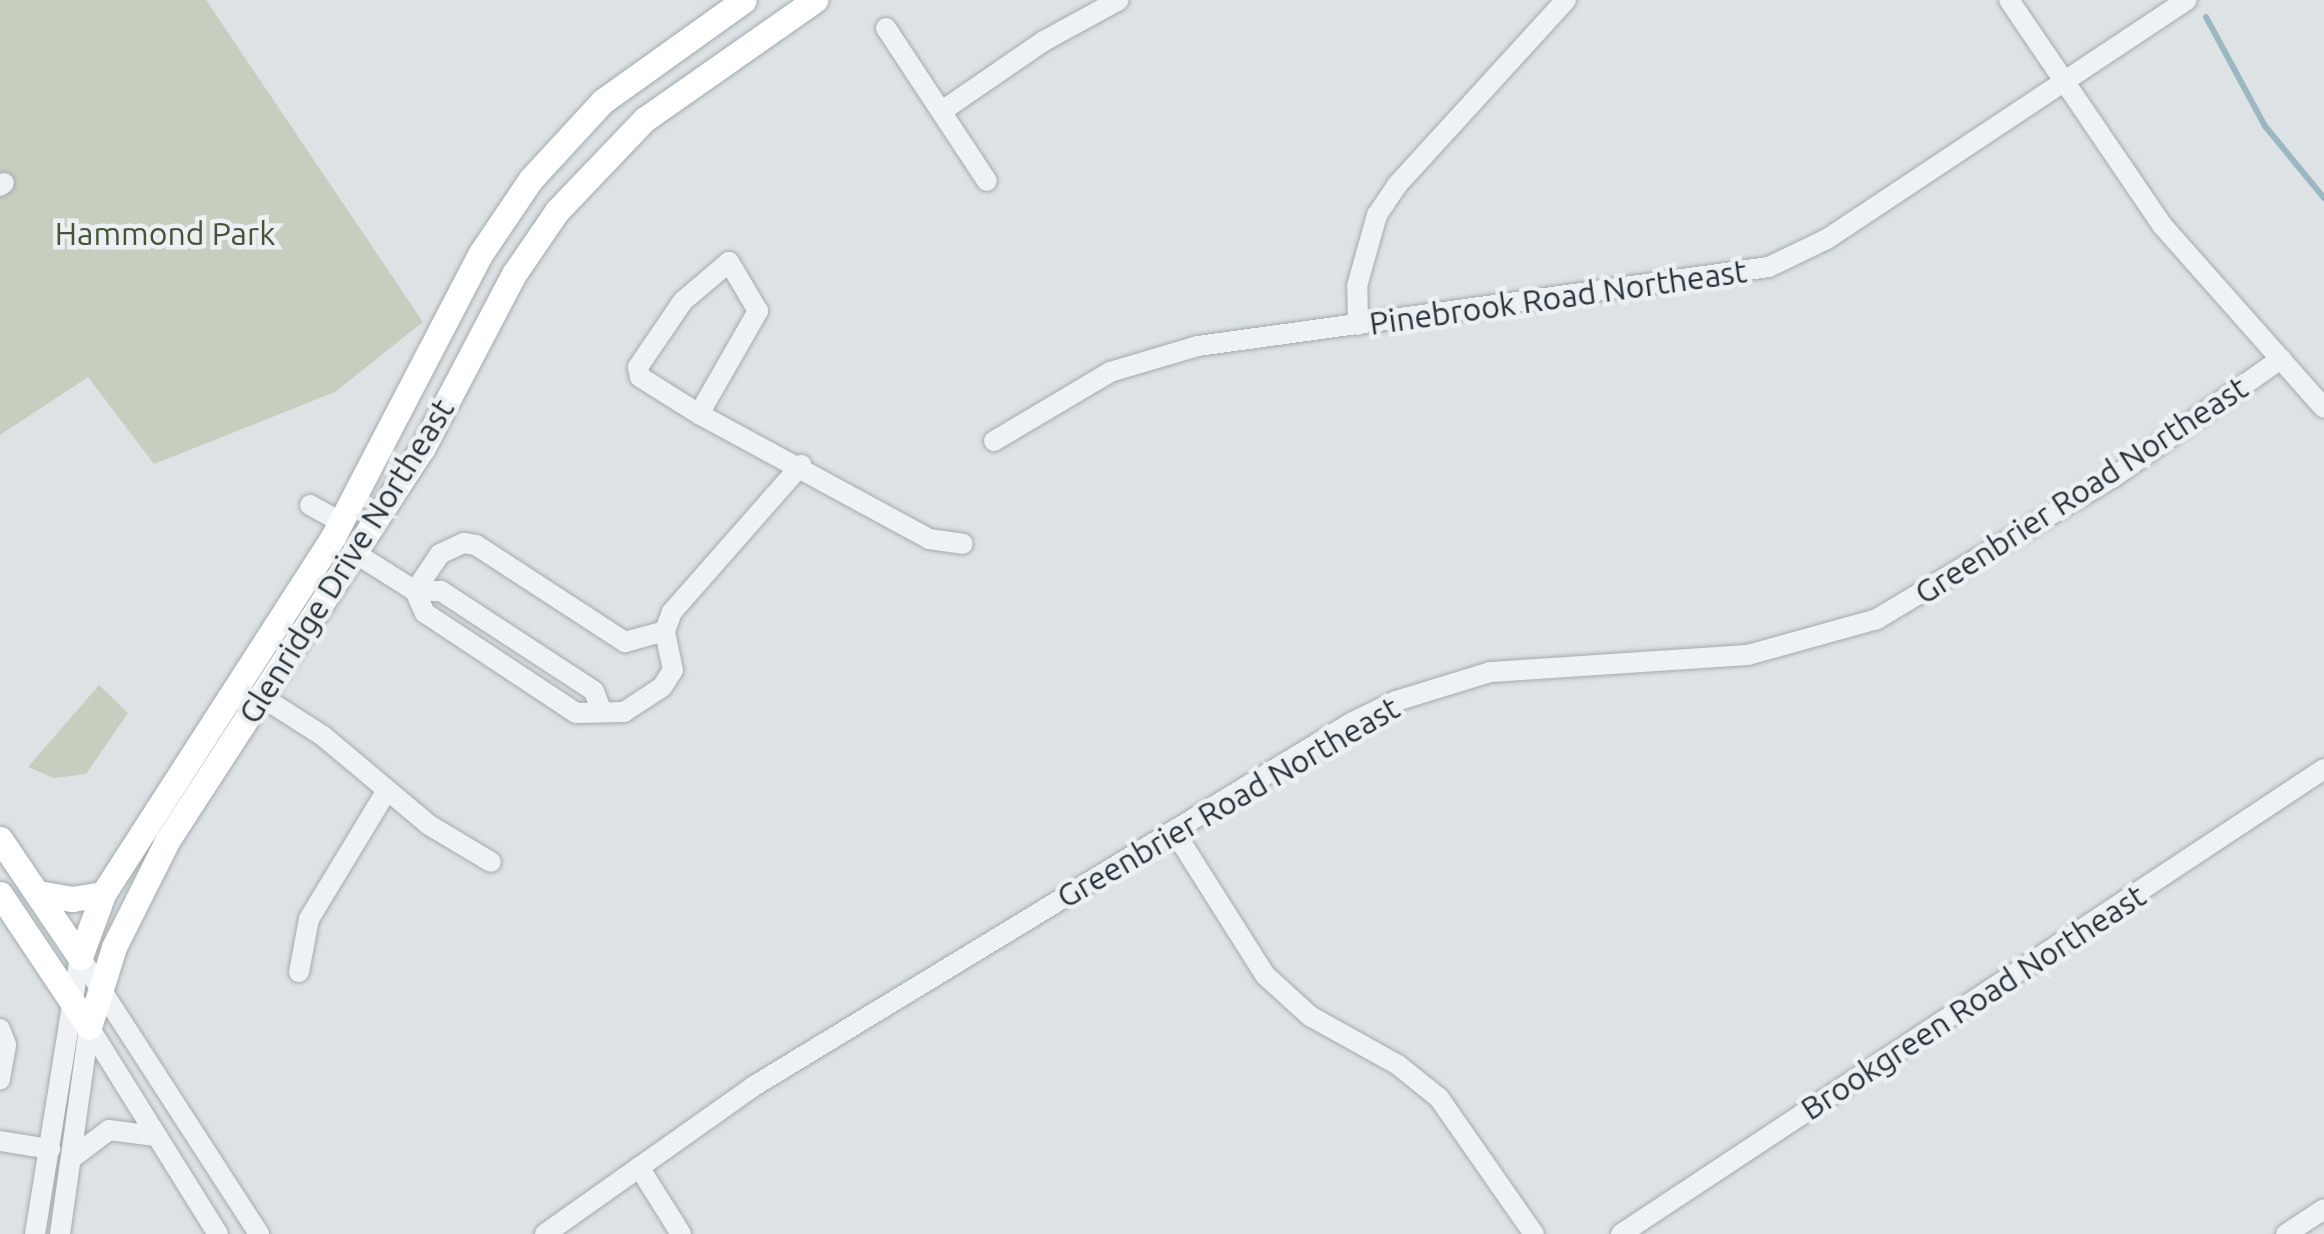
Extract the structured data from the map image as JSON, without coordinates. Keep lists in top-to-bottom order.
{
  "streets": {
    "main road": ["Glenridge Drive Northeast"],
    "street": ["Pinebrook Road Northeast", "Greenbrier Road Northeast", "Brookgreen Road Northeast"]
  },
  "parks": ["Hammond Park"]
}
